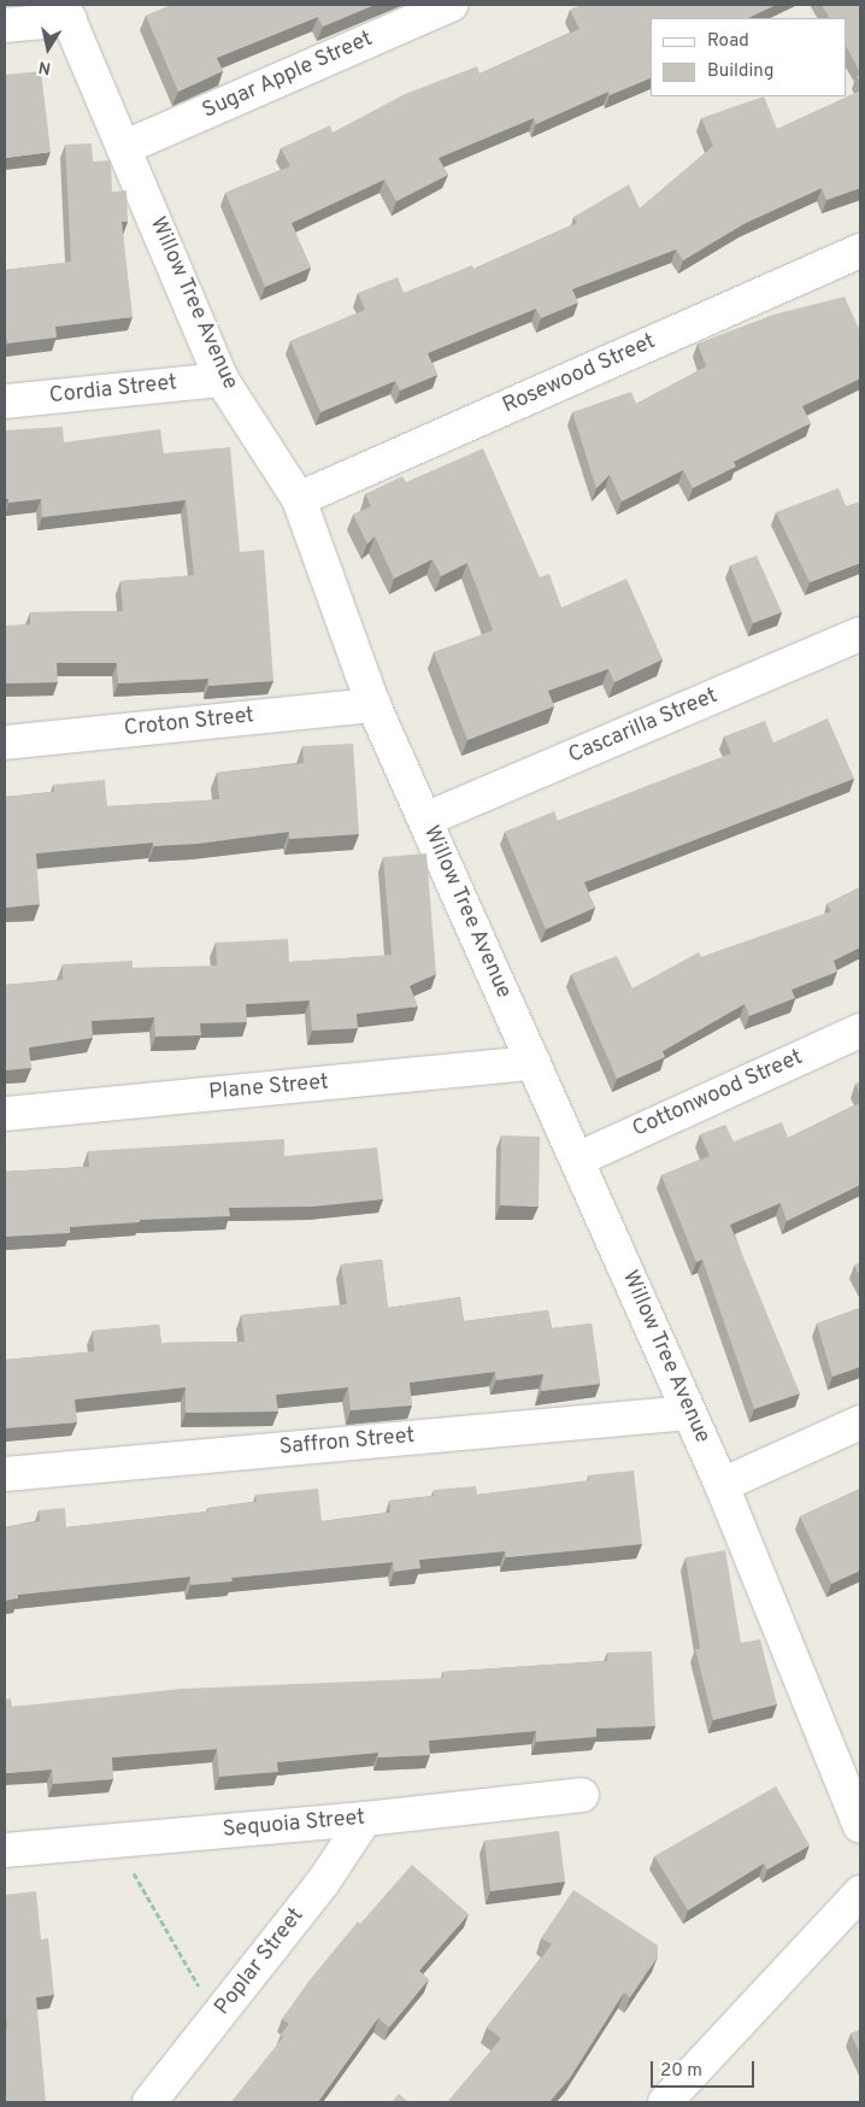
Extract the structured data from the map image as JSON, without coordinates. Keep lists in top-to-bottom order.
{
  "streets": {
    "street": [
      "Sugar Apple Street",
      "Willow Tree Avenue",
      "Rosewood Street",
      "Cordia Street",
      "Croton Street",
      "Cascarilla Street",
      "Plane Street",
      "Cottonwood Street",
      "Saffron Street",
      "Sequoia Street",
      "Poplar Street"
    ]
  },
  "crossings": [
    ["Sugar Apple Street", "Willow Tree Avenue"],
    ["Willow Tree Avenue", "Rosewood Street"],
    ["Willow Tree Avenue", "Cordia Street"],
    ["Willow Tree Avenue", "Croton Street"],
    ["Willow Tree Avenue", "Cascarilla Street"],
    ["Willow Tree Avenue", "Plane Street"],
    ["Willow Tree Avenue", "Cottonwood Street"],
    ["Willow Tree Avenue", "Saffron Street"],
    ["Sequoia Street", "Poplar Street"]
  ],
  "legend": ["Road", "Building"],
  "scale_bar": "20 m",
  "north": "bottom"
}
